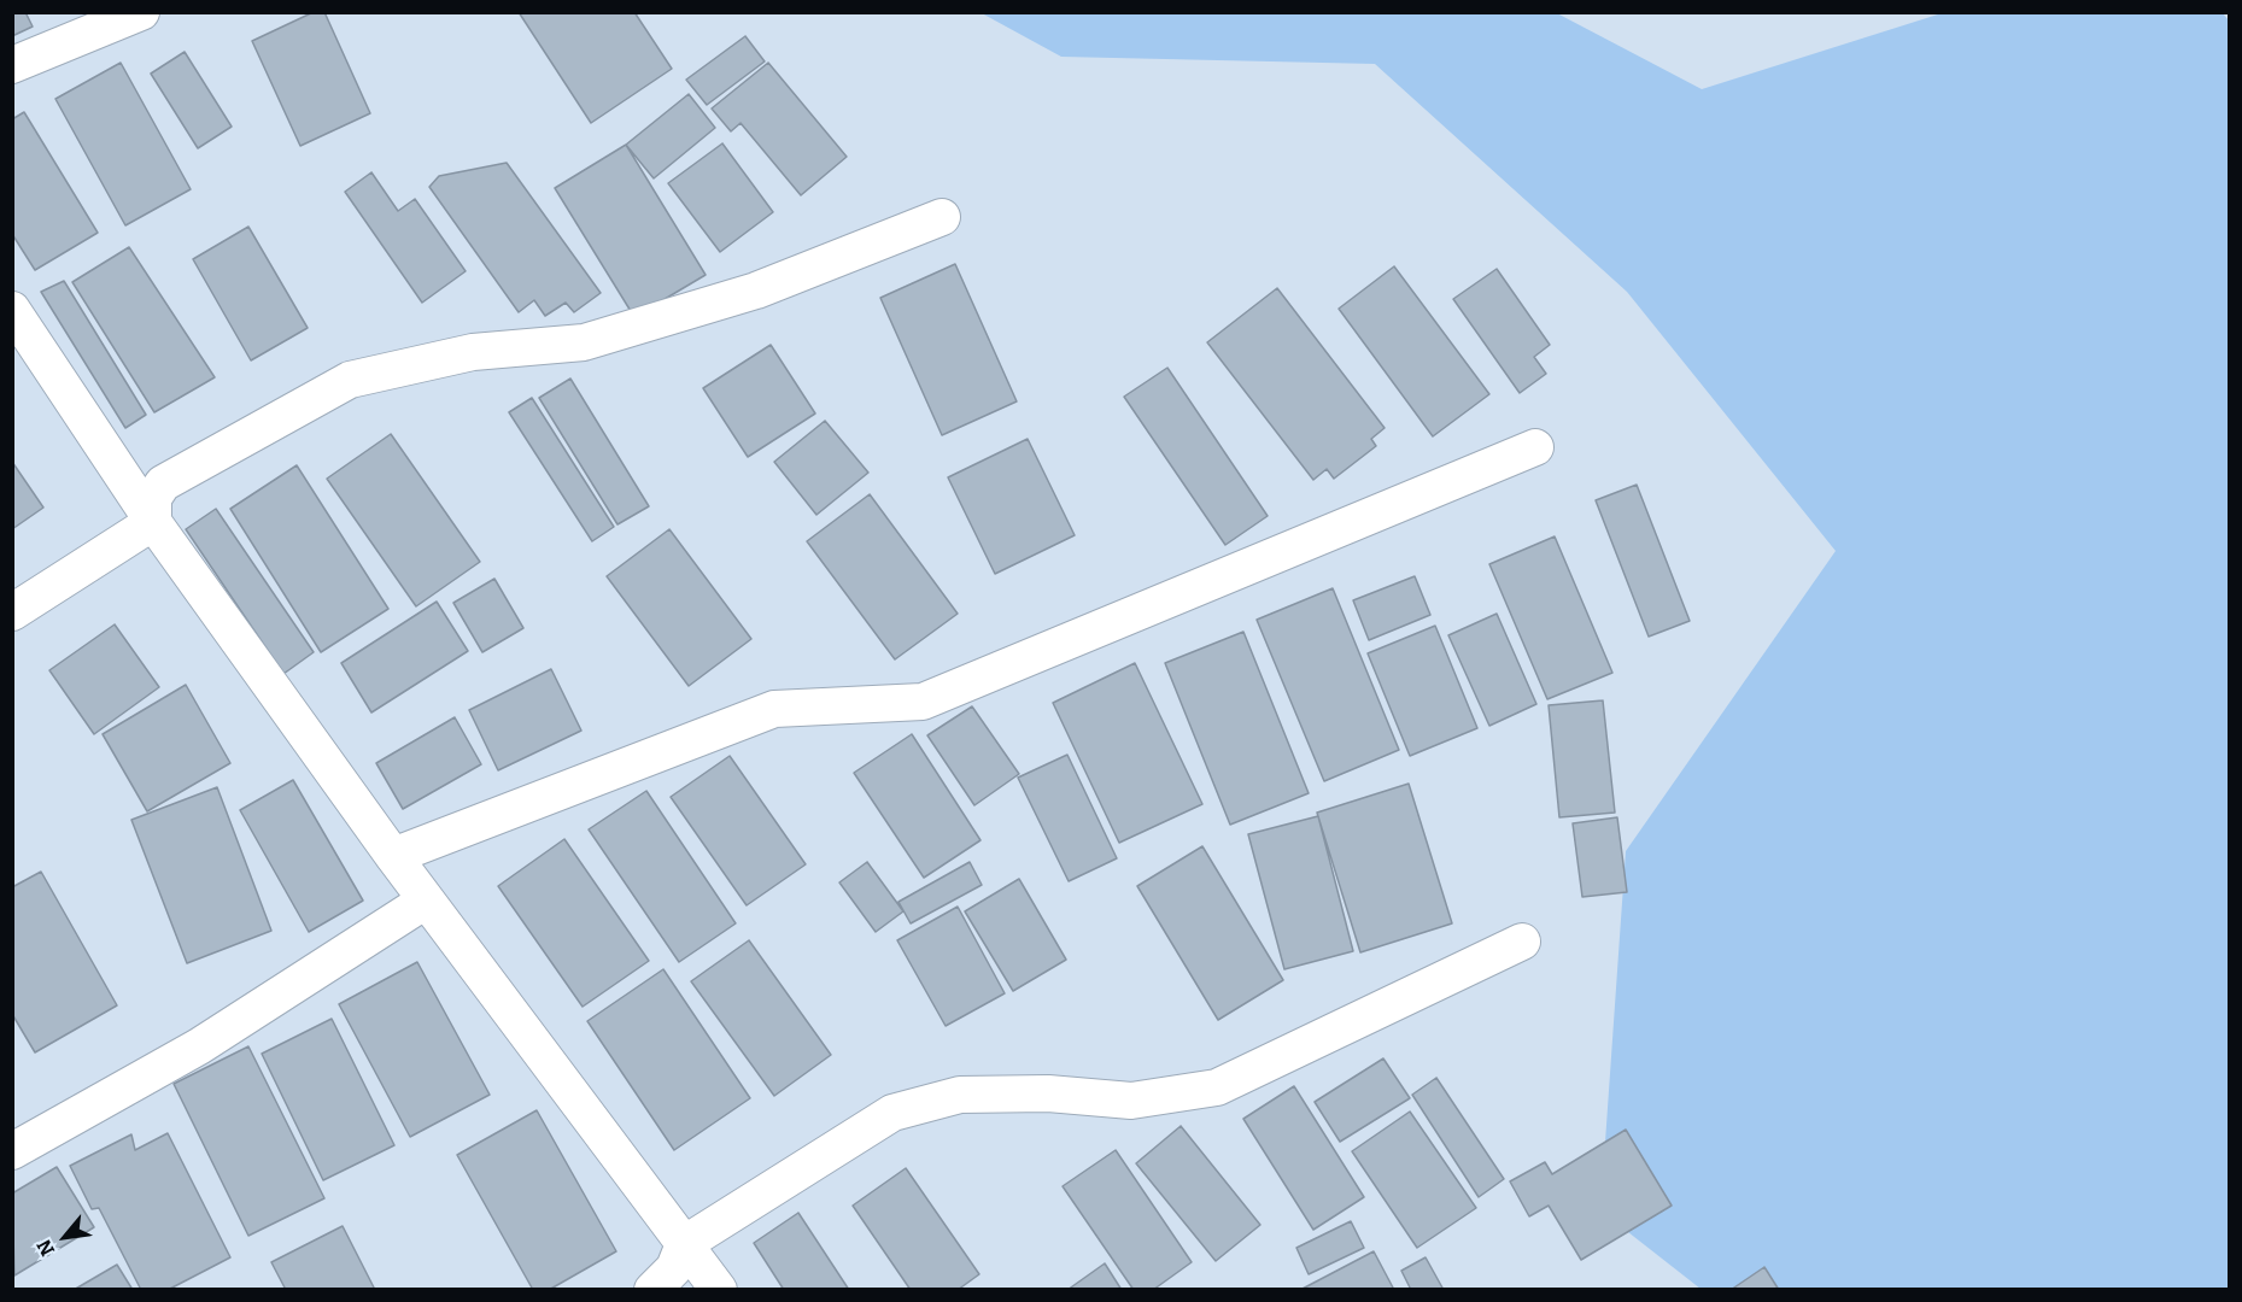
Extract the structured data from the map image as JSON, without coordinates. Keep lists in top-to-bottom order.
{
  "north": "bottom left"
}
